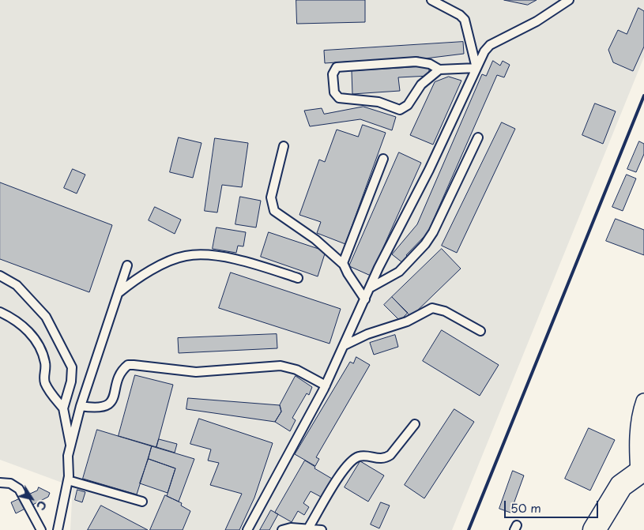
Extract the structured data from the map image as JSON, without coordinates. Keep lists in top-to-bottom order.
{
  "scale_bar": "50 m",
  "north": "bottom right"
}
